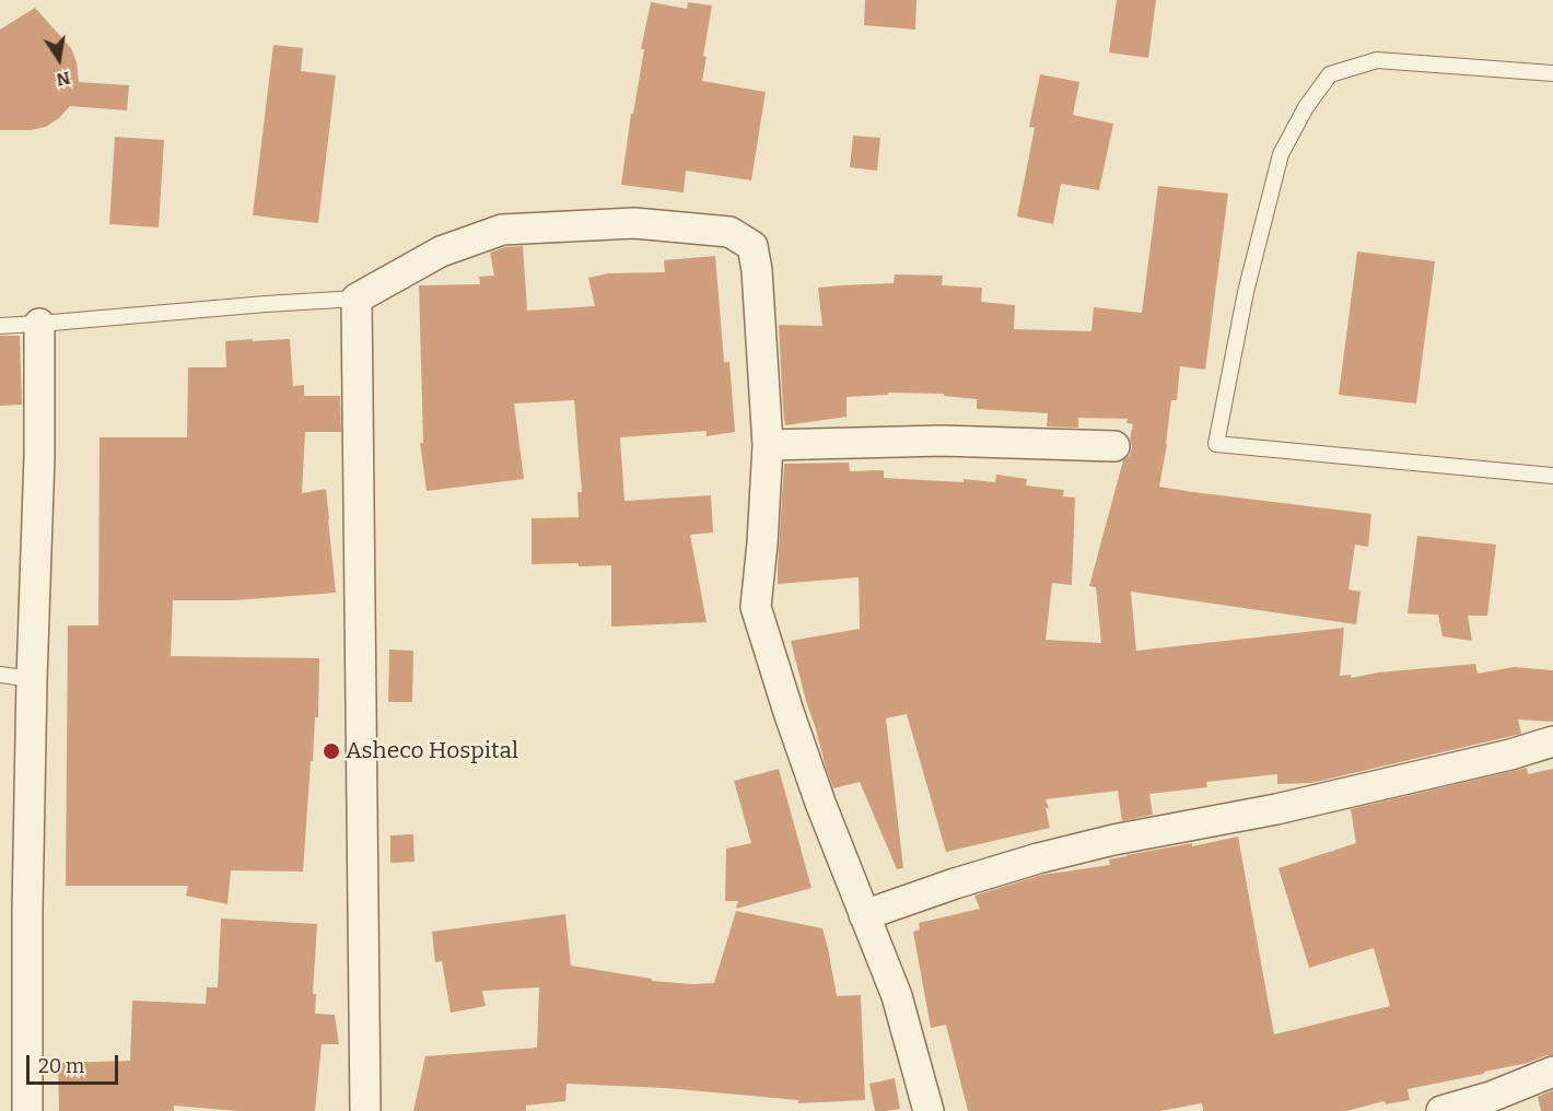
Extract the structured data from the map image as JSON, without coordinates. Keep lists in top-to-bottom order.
{
  "places": ["Asheco Hospital"],
  "scale_bar": "20 m",
  "north": "bottom"
}
